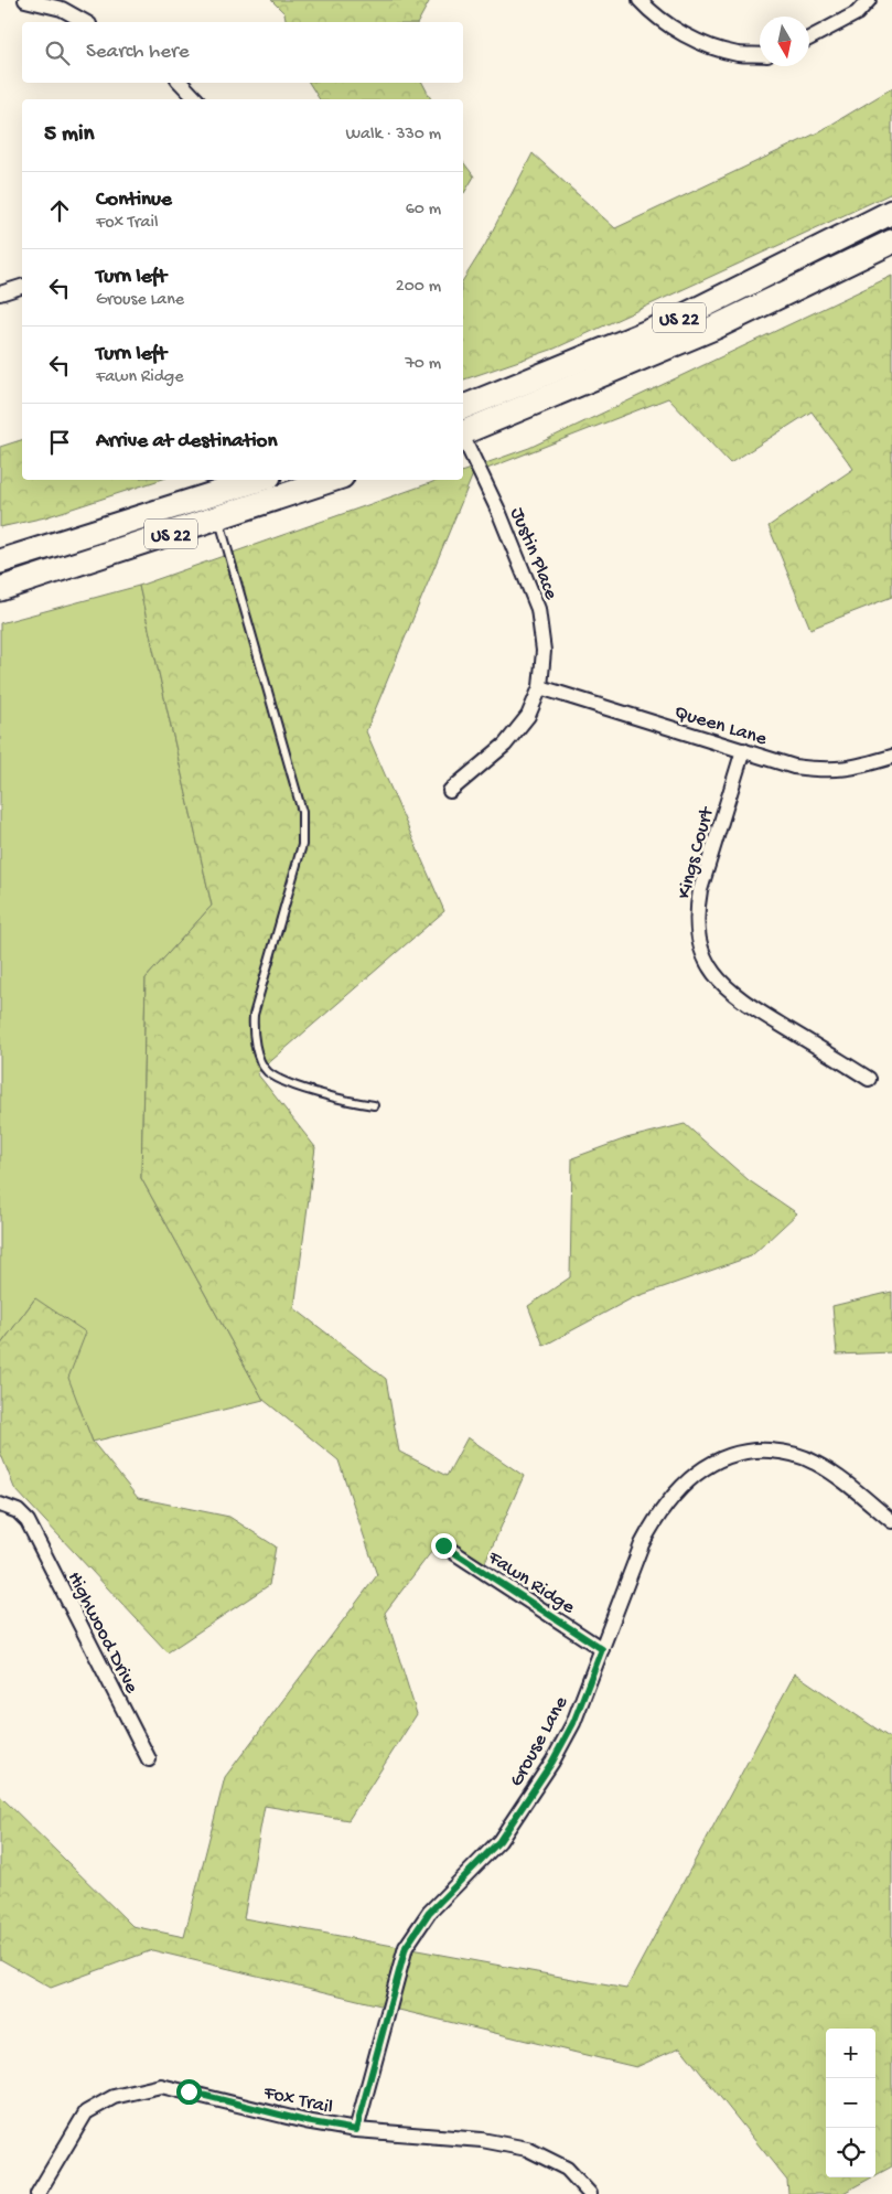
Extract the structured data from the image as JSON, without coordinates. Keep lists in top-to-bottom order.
{
  "streets": {
    "highway": ["US 22"],
    "street": [
      "Justin Place",
      "Queen Lane",
      "Kings Court",
      "Fawn Ridge",
      "Highwood Drive",
      "Grouse Lane",
      "Fox Trail"
    ]
  },
  "crossings": [
    ["Justin Place", "Queen Lane"],
    ["Queen Lane", "Kings Court"],
    ["Fawn Ridge", "Grouse Lane"],
    ["Grouse Lane", "Fox Trail"]
  ],
  "north": "bottom",
  "page": {
    "search": "Search here",
    "heading": ["5 min", "Walk · 330 m"],
    "list": [
      ["Continue", "Fox Trail", "60 m"],
      ["Turn left", "Grouse Lane", "200 m"],
      ["Turn left", "Fawn Ridge", "70 m"],
      "Arrive at destination"
    ],
    "map_buttons": ["+", "−"]
  }
}
